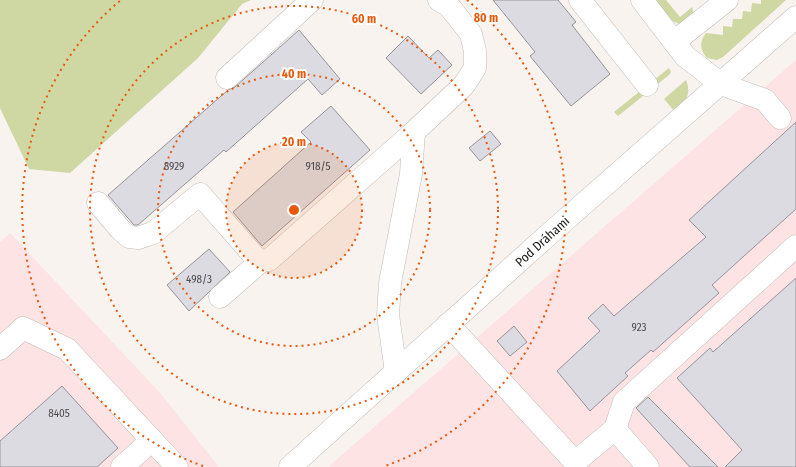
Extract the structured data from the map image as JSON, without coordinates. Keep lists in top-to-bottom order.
{
  "streets": {
    "street": ["Pod Dráhami"]
  },
  "house_numbers": [
    "8929",
    "918/5",
    "498/3",
    "923",
    "8405"
  ],
  "rings": [
    "80 m",
    "60 m",
    "40 m",
    "20 m"
  ]
}
